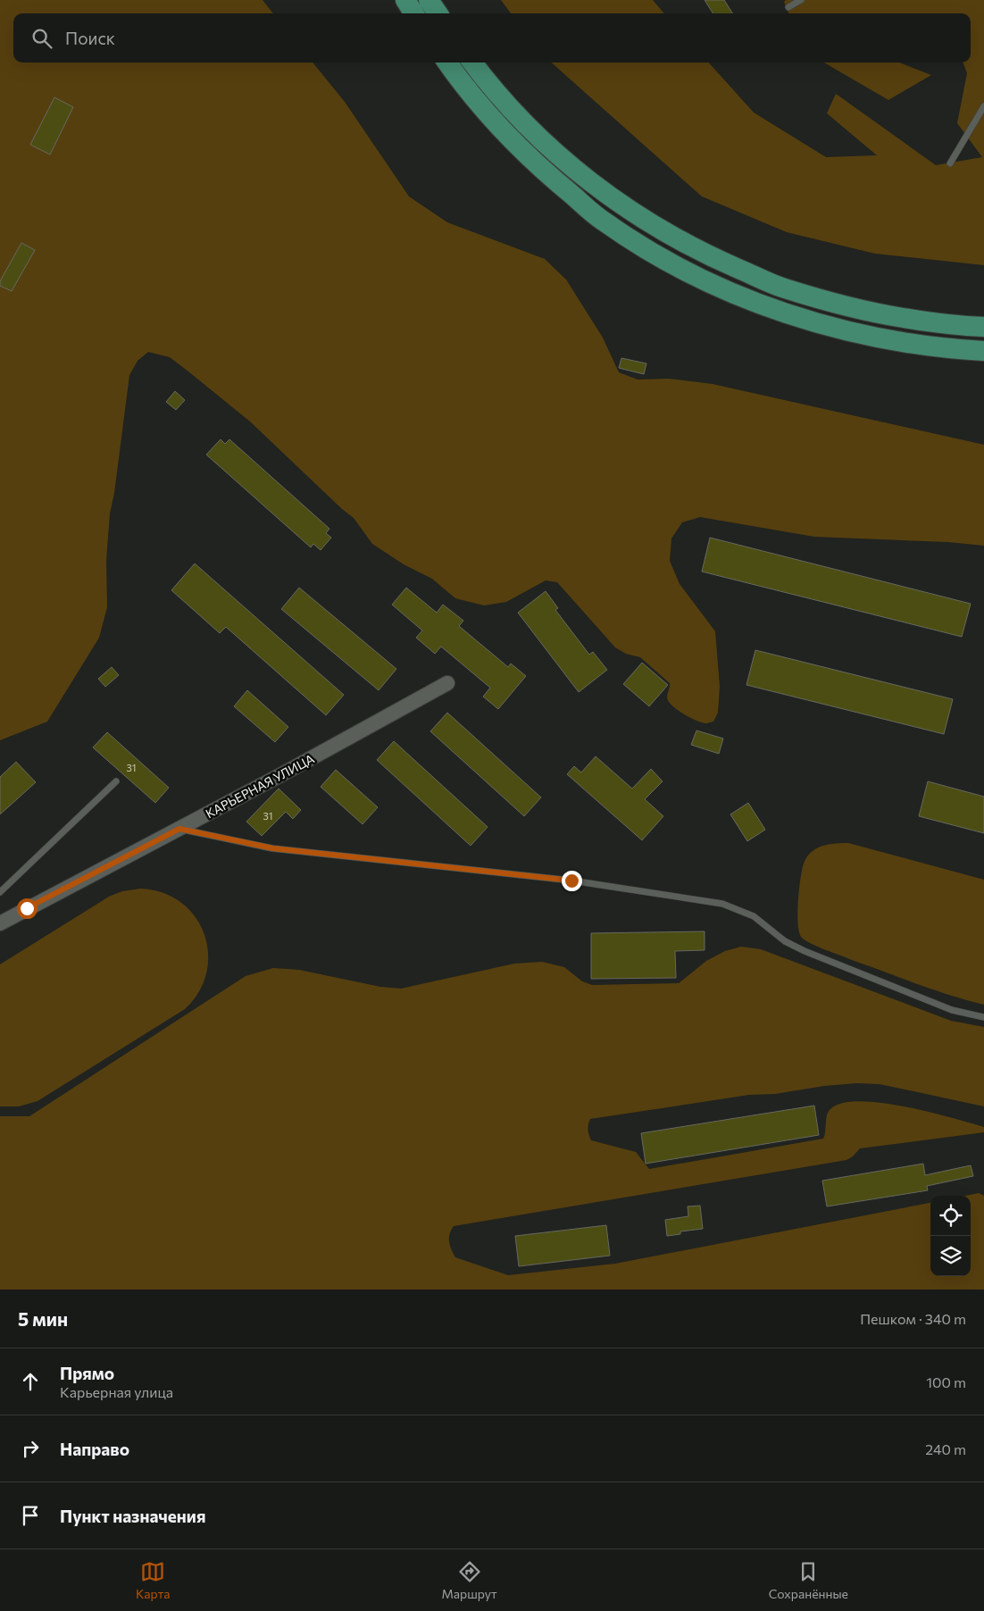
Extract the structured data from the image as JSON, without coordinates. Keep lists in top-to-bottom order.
{
  "streets": {
    "street": ["КАРЬЕРНАЯ УЛИЦА"]
  },
  "house_numbers": ["31", "31"],
  "page": {
    "search": "Поиск",
    "heading": ["5 мин", "Пешком · 340 m"],
    "list": [
      ["Прямо", "Карьерная улица", "100 m"],
      ["Направо", "240 m"],
      "Пункт назначения"
    ],
    "nav": ["Карта", "Маршрут", "Сохранённые"]
  }
}
